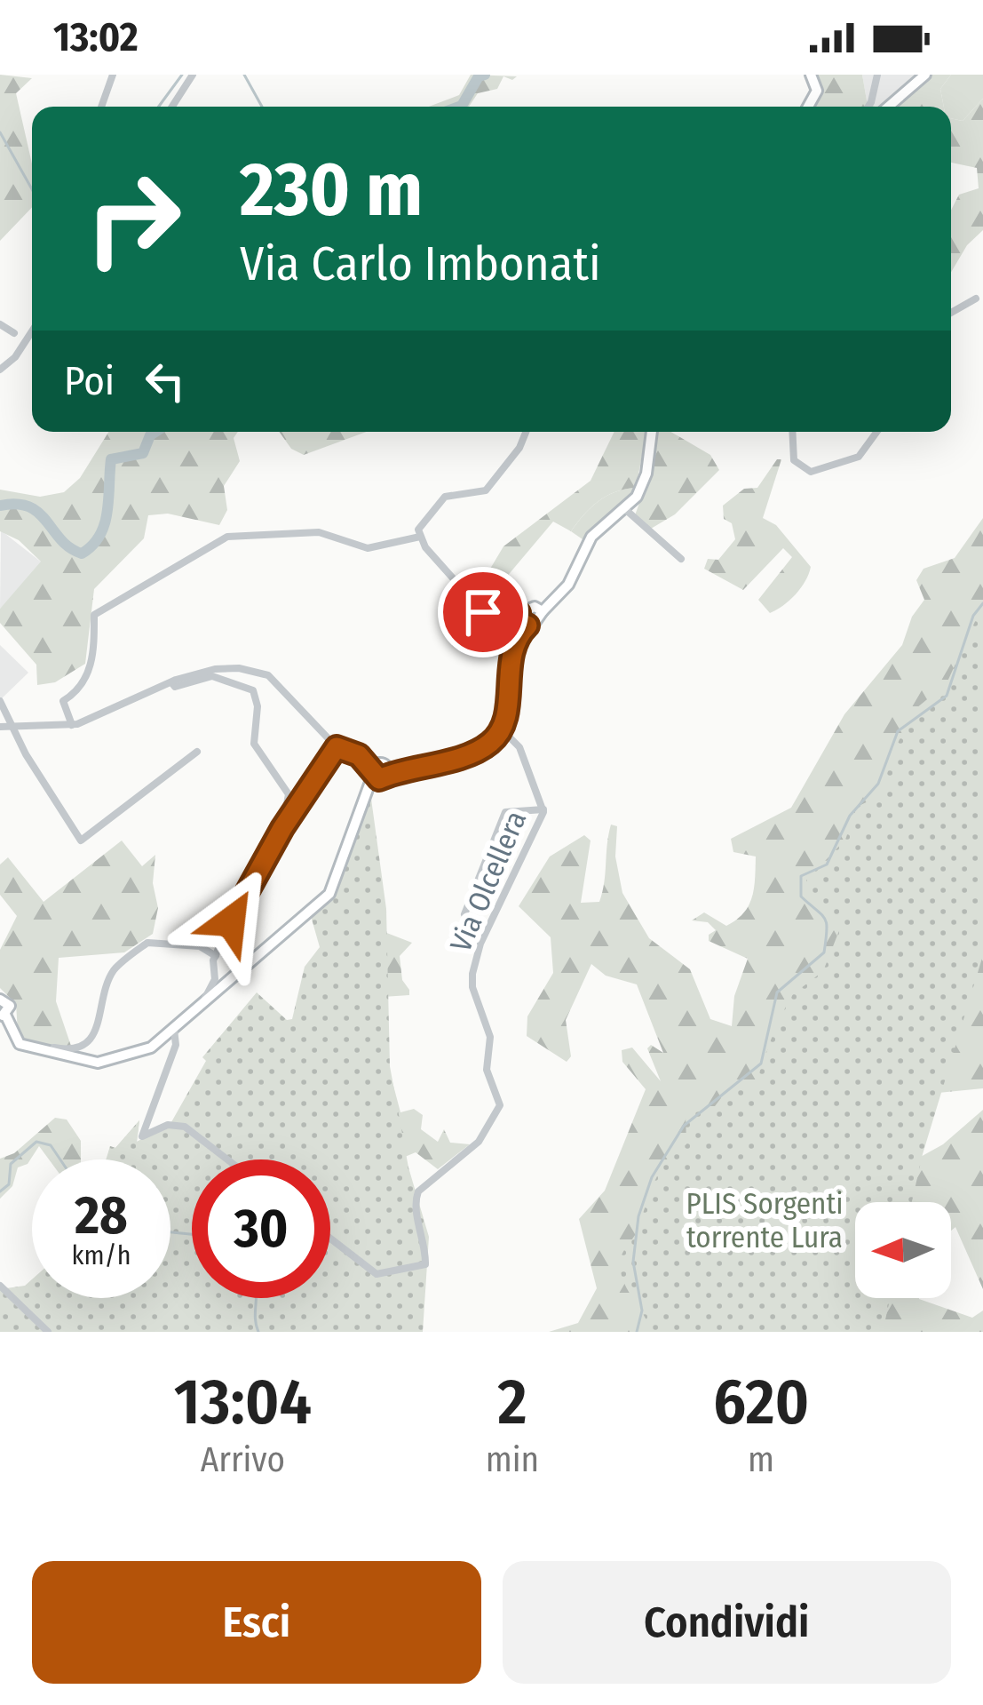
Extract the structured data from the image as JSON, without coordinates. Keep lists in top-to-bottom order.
{
  "streets": {
    "street": ["Via Olcellera"]
  },
  "parks": ["PLIS Sorgenti torrente Lura"],
  "north": "left",
  "page": {
    "status": "13:02",
    "turn": ["230 m", "Via Carlo Imbonati"],
    "then": "Poi",
    "speed": "28 km/h",
    "limit": "30",
    "eta": [
      "13:04",
      "Arrivo",
      "2",
      "min",
      "620",
      "m"
    ],
    "buttons": ["Esci", "Condividi"]
  }
}
